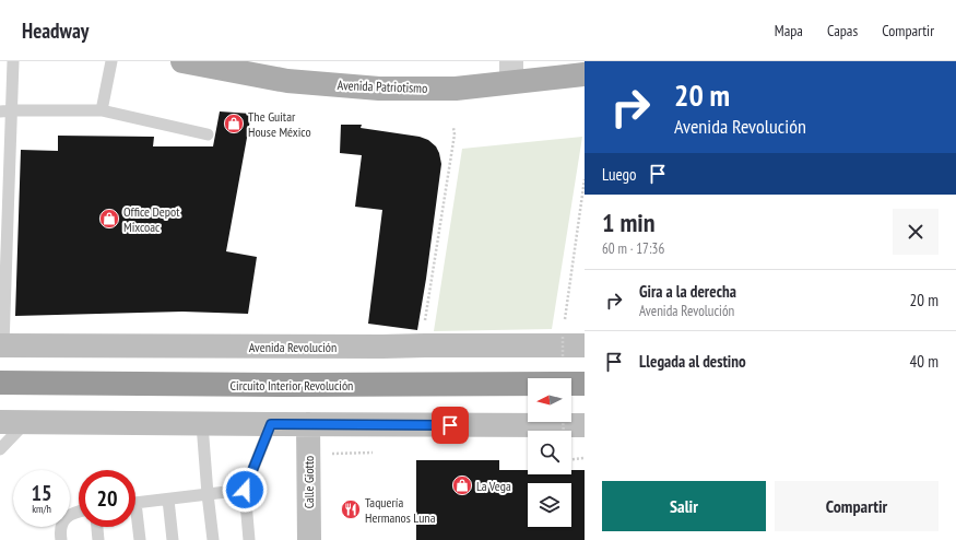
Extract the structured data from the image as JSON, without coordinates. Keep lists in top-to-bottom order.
{
  "streets": {
    "highway": ["Circuito Interior Revolución"],
    "main road": ["Avenida Patriotismo", "Avenida Revolución", "Calle Giotto"]
  },
  "places": {
    "shop": ["The Guitar House México", "Office Depot Mixcoac", "La Vega"],
    "restaurant": ["Taquería Hermanos Luna"]
  },
  "north": "left",
  "page": {
    "header": "Headway",
    "nav": ["Mapa", "Capas", "Compartir"],
    "turn": ["20 m", "Avenida Revolución"],
    "then": "Luego",
    "heading": ["1 min", "60 m · 17:36"],
    "list": [
      {
        "name": "Gira a la derecha",
        "note": "Avenida Revolución",
        "value": "20 m"
      },
      {
        "name": "Llegada al destino",
        "value": "40 m"
      }
    ],
    "speed": "15 km/h",
    "limit": "20",
    "buttons": ["Salir", "Compartir"]
  }
}
